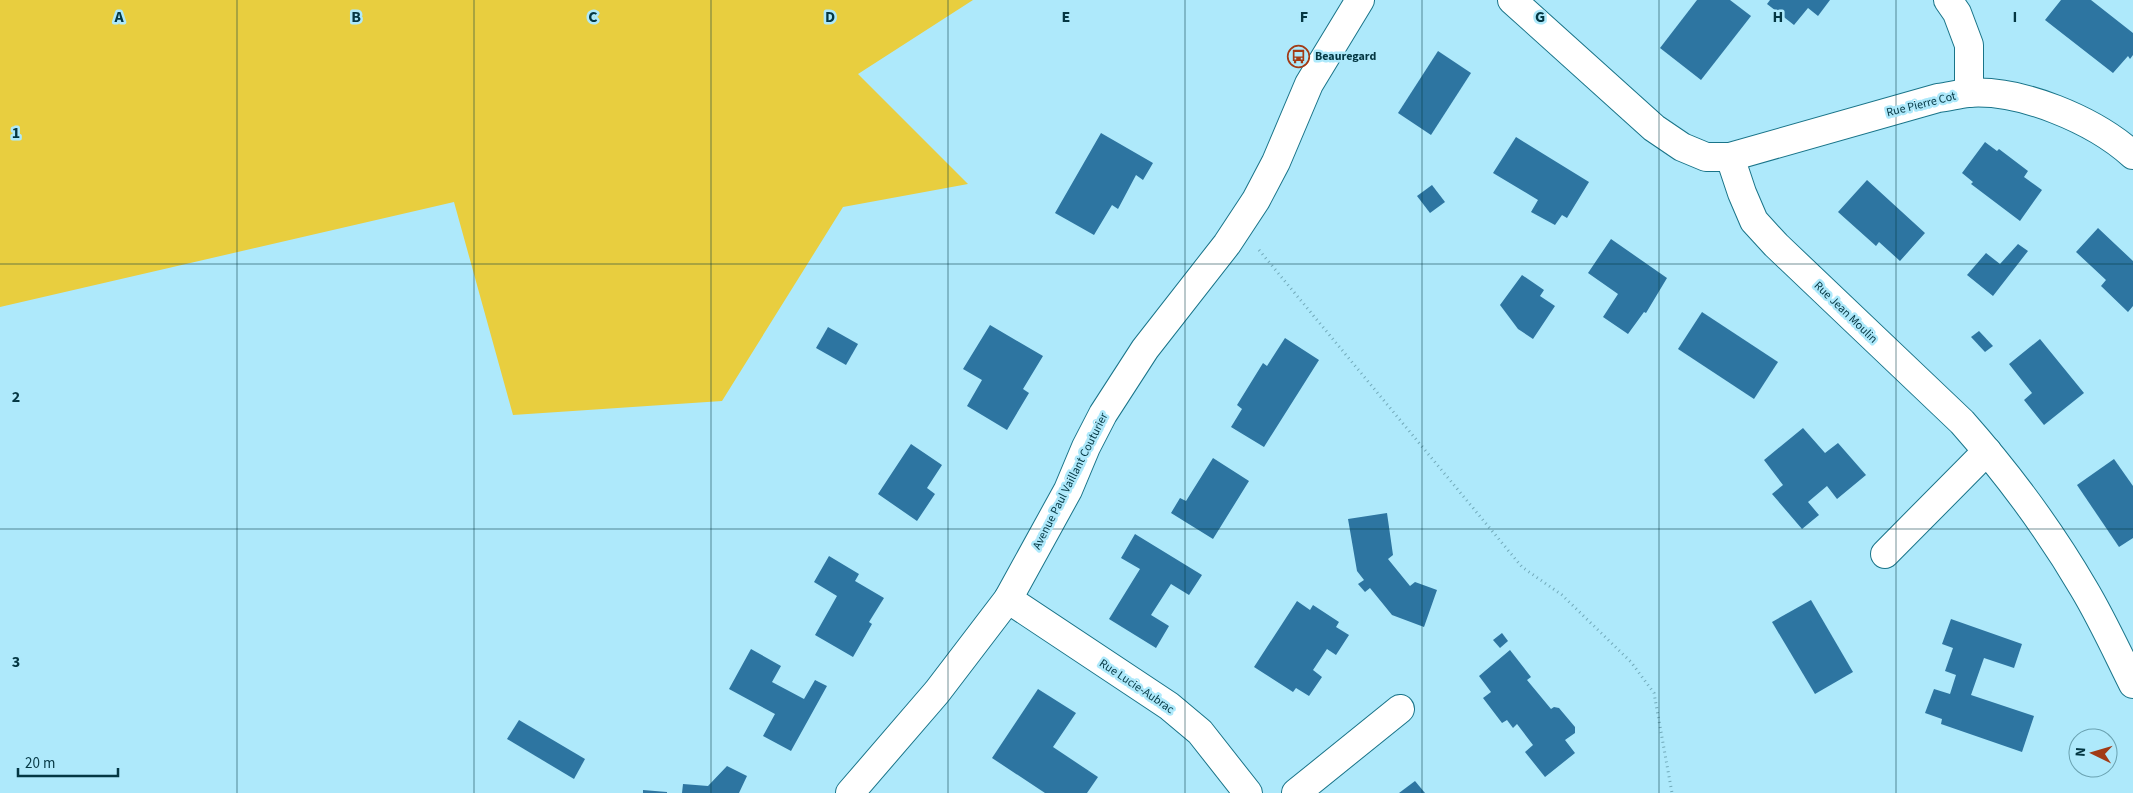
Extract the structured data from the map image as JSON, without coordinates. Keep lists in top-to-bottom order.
{
  "streets": {
    "street": [
      "Rue Pierre Cot",
      "Rue Jean Moulin",
      "Avenue Paul Vaillant Couturier",
      "Rue Lucie-Aubrac"
    ]
  },
  "crossings": [
    ["Rue Pierre Cot", "Rue Jean Moulin"],
    ["Avenue Paul Vaillant Couturier", "Rue Lucie-Aubrac"]
  ],
  "places": {
    "bus stop": ["Beauregard"]
  },
  "scale_bar": "20 m",
  "north": "left",
  "grid": {
    "columns": [
      "A",
      "B",
      "C",
      "D",
      "E",
      "F",
      "G",
      "H",
      "I"
    ],
    "rows": ["1", "2", "3"]
  }
}
